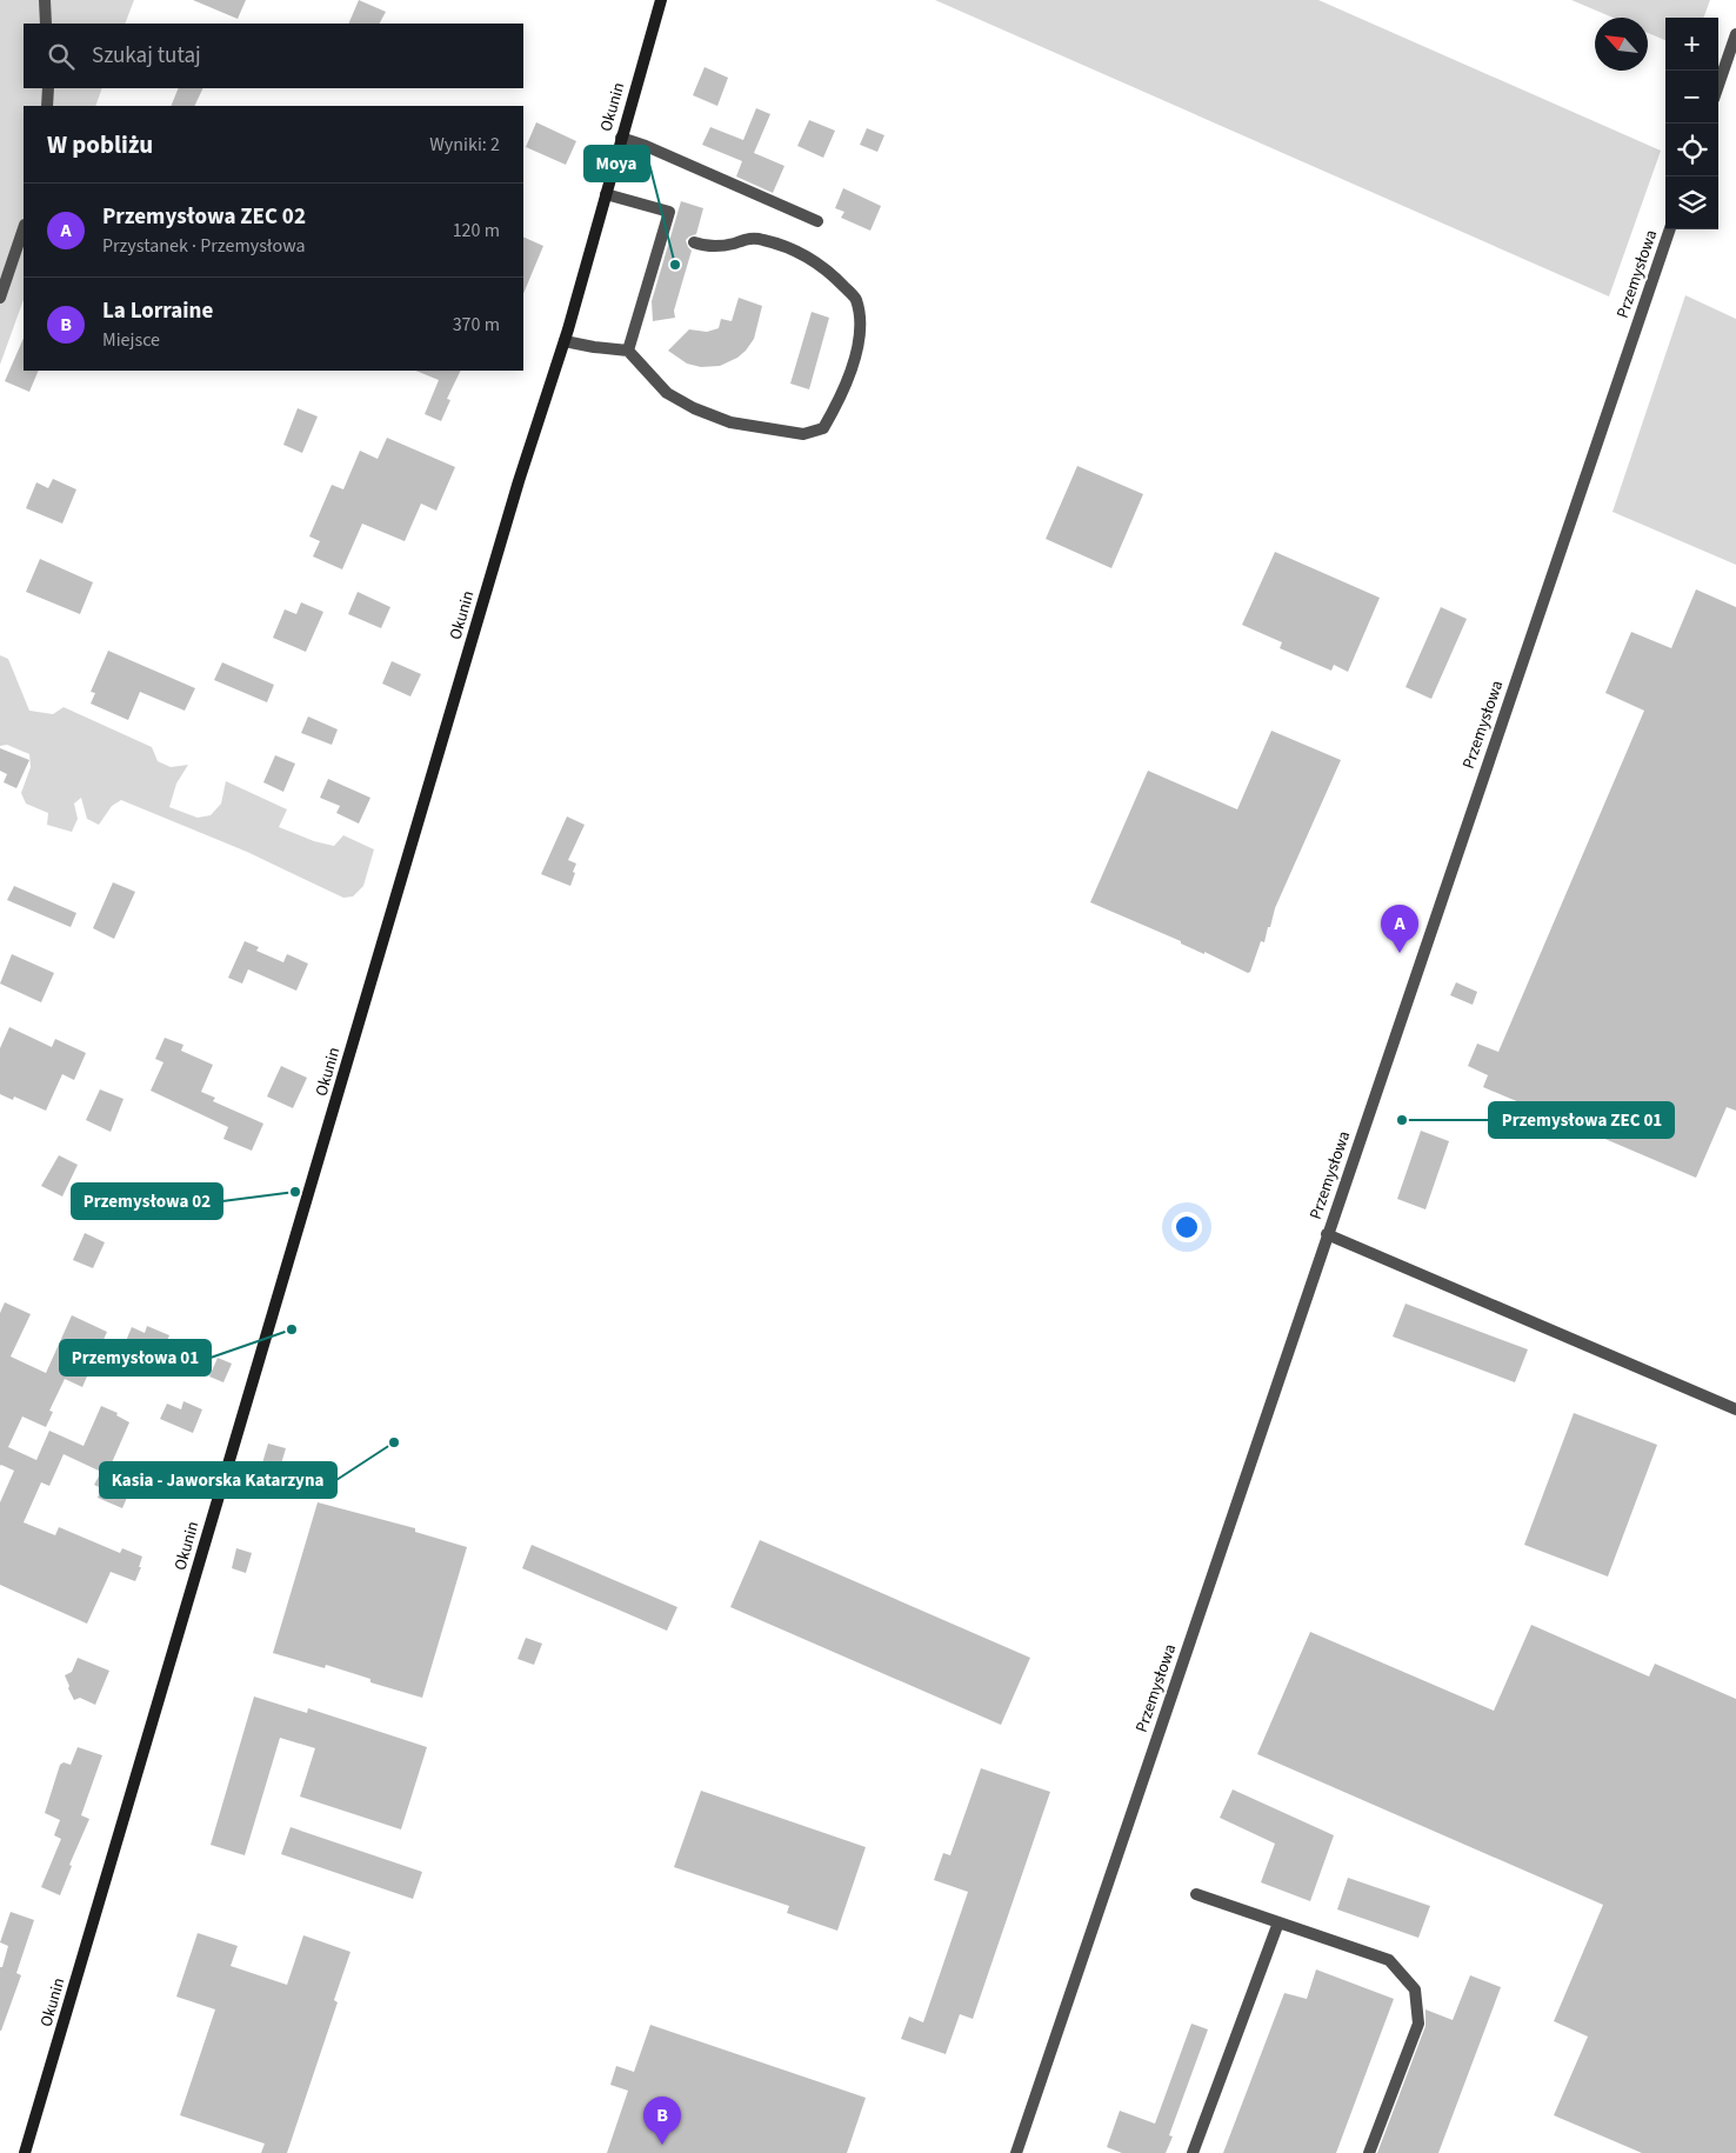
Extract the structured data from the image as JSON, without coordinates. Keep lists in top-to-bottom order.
{
  "streets": {
    "main road": ["Okunin"],
    "street": ["Przemysłowa"]
  },
  "places": [
    "Moya",
    "Przemysłowa ZEC 01",
    "Przemysłowa 02",
    "Przemysłowa 01",
    "Kasia - Jaworska Katarzyna"
  ],
  "north": "top left",
  "page": {
    "map_buttons": ["+", "−"],
    "search": "Szukaj tutaj",
    "heading": ["W pobliżu", "Wyniki: 2"],
    "list": [
      {
        "mark": "A",
        "name": "Przemysłowa ZEC 02",
        "note": "Przystanek · Przemysłowa",
        "value": "120 m"
      },
      {
        "mark": "B",
        "name": "La Lorraine",
        "note": "Miejsce",
        "value": "370 m"
      }
    ],
    "pins": ["A", "B"]
  }
}
